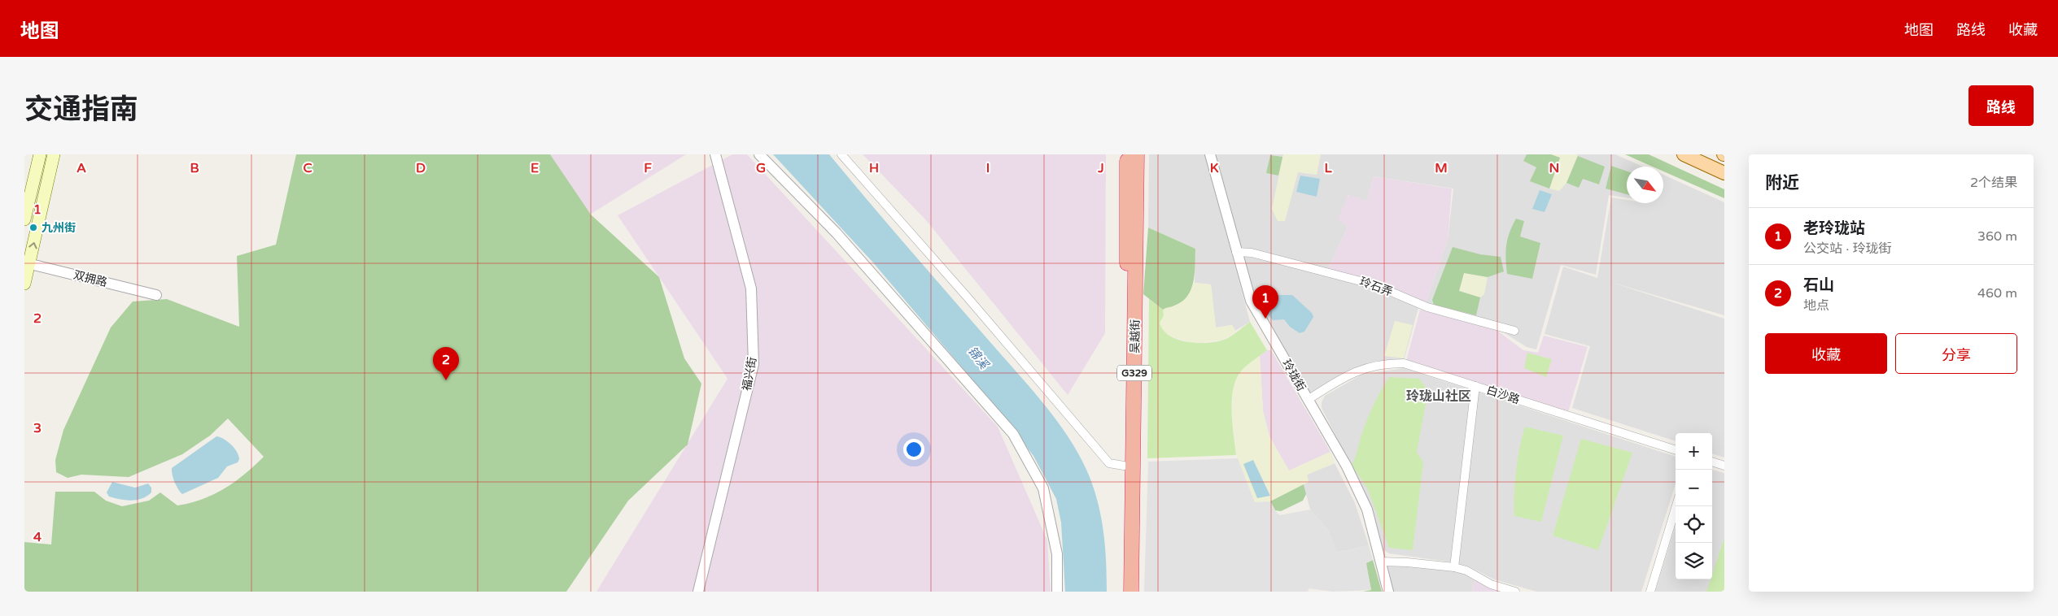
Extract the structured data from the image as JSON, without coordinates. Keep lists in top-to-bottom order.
{
  "streets": {
    "highway": ["吴越街", "G329"],
    "street": [
      "双拥路",
      "玲石弄",
      "福兴街",
      "玲珑街",
      "白沙路"
    ]
  },
  "crossings": [
    ["玲石弄", "玲珑街"],
    ["玲珑街", "白沙路"]
  ],
  "districts": ["玲珑山社区"],
  "water": ["锦溪"],
  "places": ["九州街"],
  "north": "bottom right",
  "page": {
    "header": "地图",
    "nav": ["地图", "路线", "收藏"],
    "title": "交通指南",
    "buttons": [
      "路线",
      ["收藏", "分享"]
    ],
    "heading": ["附近", "2个结果"],
    "list": [
      {
        "mark": "1",
        "name": "老玲珑站",
        "note": "公交站 · 玲珑街",
        "value": "360 m"
      },
      {
        "mark": "2",
        "name": "石山",
        "note": "地点",
        "value": "460 m"
      }
    ],
    "pins": ["1", "2"],
    "map_buttons": ["+", "−"]
  },
  "grid": {
    "columns": [
      "A",
      "B",
      "C",
      "D",
      "E",
      "F",
      "G",
      "H",
      "I",
      "J",
      "K",
      "L",
      "M",
      "N"
    ],
    "rows": [
      "1",
      "2",
      "3",
      "4"
    ]
  }
}
